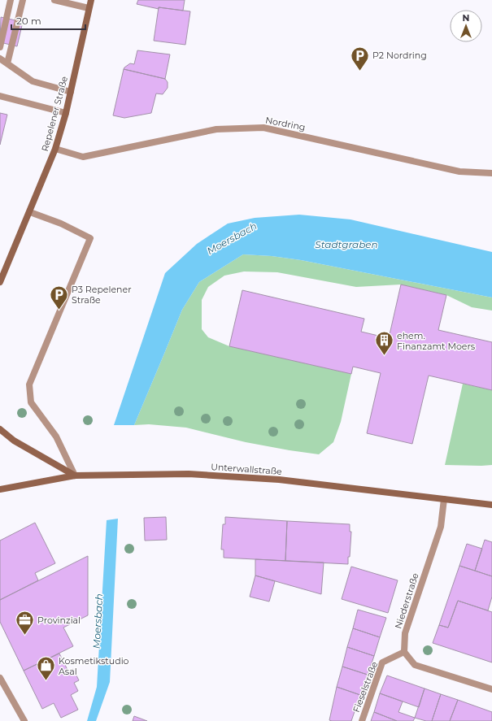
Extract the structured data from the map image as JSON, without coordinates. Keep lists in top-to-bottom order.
{
  "streets": {
    "main road": ["Repelener Straße", "Unterwallstraße"],
    "street": ["Nordring", "Niederstraße", "Fieselstraße"]
  },
  "crossings": [
    ["Repelener Straße", "Nordring"],
    ["Unterwallstraße", "Niederstraße"],
    ["Niederstraße", "Fieselstraße"]
  ],
  "water": ["Moersbach", "Stadtgraben"],
  "places": {
    "parking": ["P2 Nordring", "P3 Repelener Straße"],
    "building": ["ehem. Finanzamt Moers"],
    "office": ["Provinzial"],
    "shop": ["Kosmetikstudio Asal"]
  },
  "scale_bar": "20 m",
  "north": "top"
}
